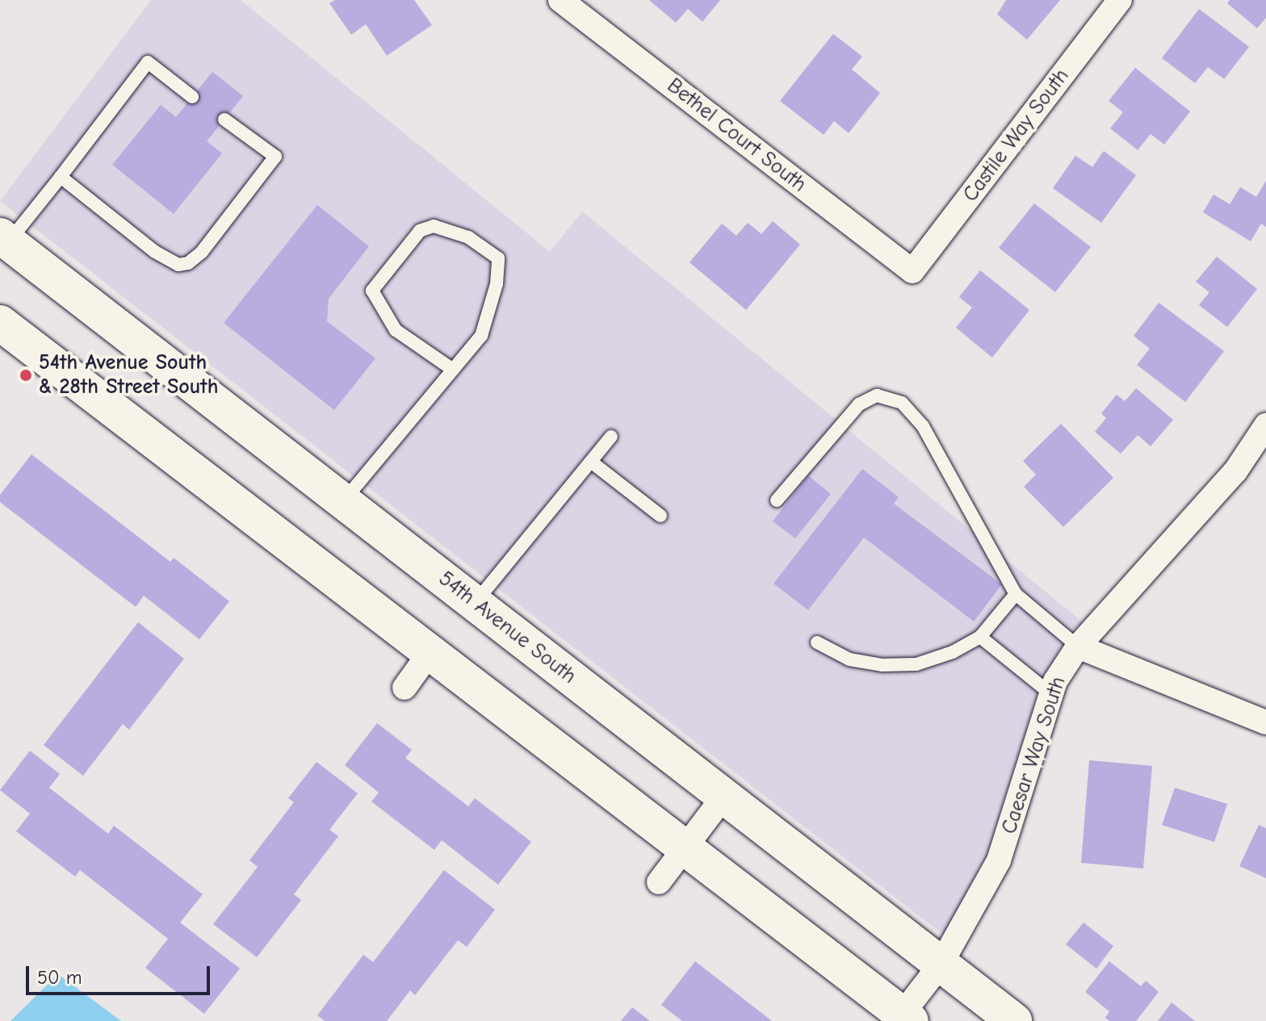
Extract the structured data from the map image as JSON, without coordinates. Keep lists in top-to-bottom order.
{
  "streets": {
    "main road": ["54th Avenue South"],
    "street": ["Bethel Court South", "Castile Way South", "Caesar Way South"]
  },
  "crossings": [
    ["Bethel Court South", "Castile Way South"],
    ["54th Avenue South", "Caesar Way South"]
  ],
  "places": ["54th Avenue South & 28th Street South"],
  "scale_bar": "50 m"
}
